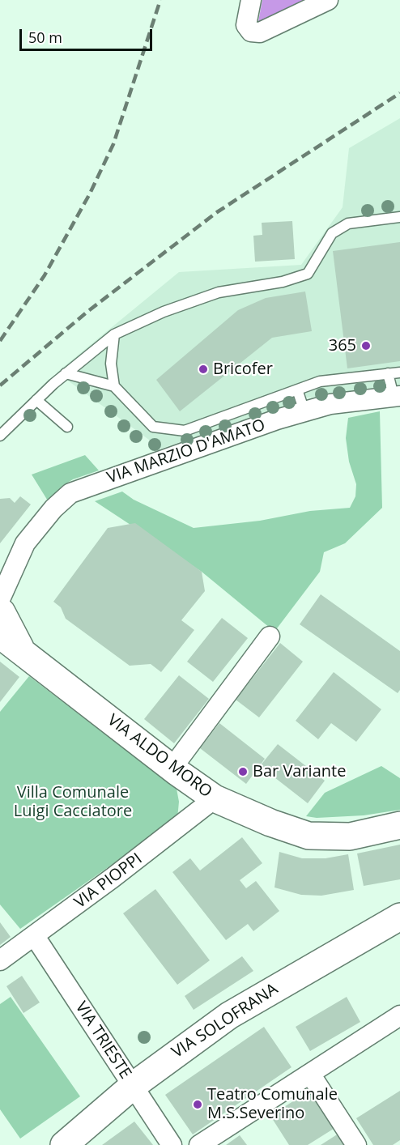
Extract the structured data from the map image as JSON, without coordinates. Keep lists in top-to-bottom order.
{
  "streets": {
    "street": [
      "VIA MARZIO D'AMATO",
      "VIA ALDO MORO",
      "VIA PIOPPI",
      "VIA SOLOFRANA",
      "VIA TRIESTE"
    ]
  },
  "crossings": [
    ["VIA MARZIO D'AMATO", "VIA ALDO MORO"],
    ["VIA ALDO MORO", "VIA PIOPPI"],
    ["VIA PIOPPI", "VIA TRIESTE"],
    ["VIA SOLOFRANA", "VIA TRIESTE"]
  ],
  "parks": ["Villa Comunale Luigi Cacciatore"],
  "places": [
    "365",
    "Bricofer",
    "Bar Variante",
    "Teatro Comunale M.S.Severino"
  ],
  "scale_bar": "50 m"
}
